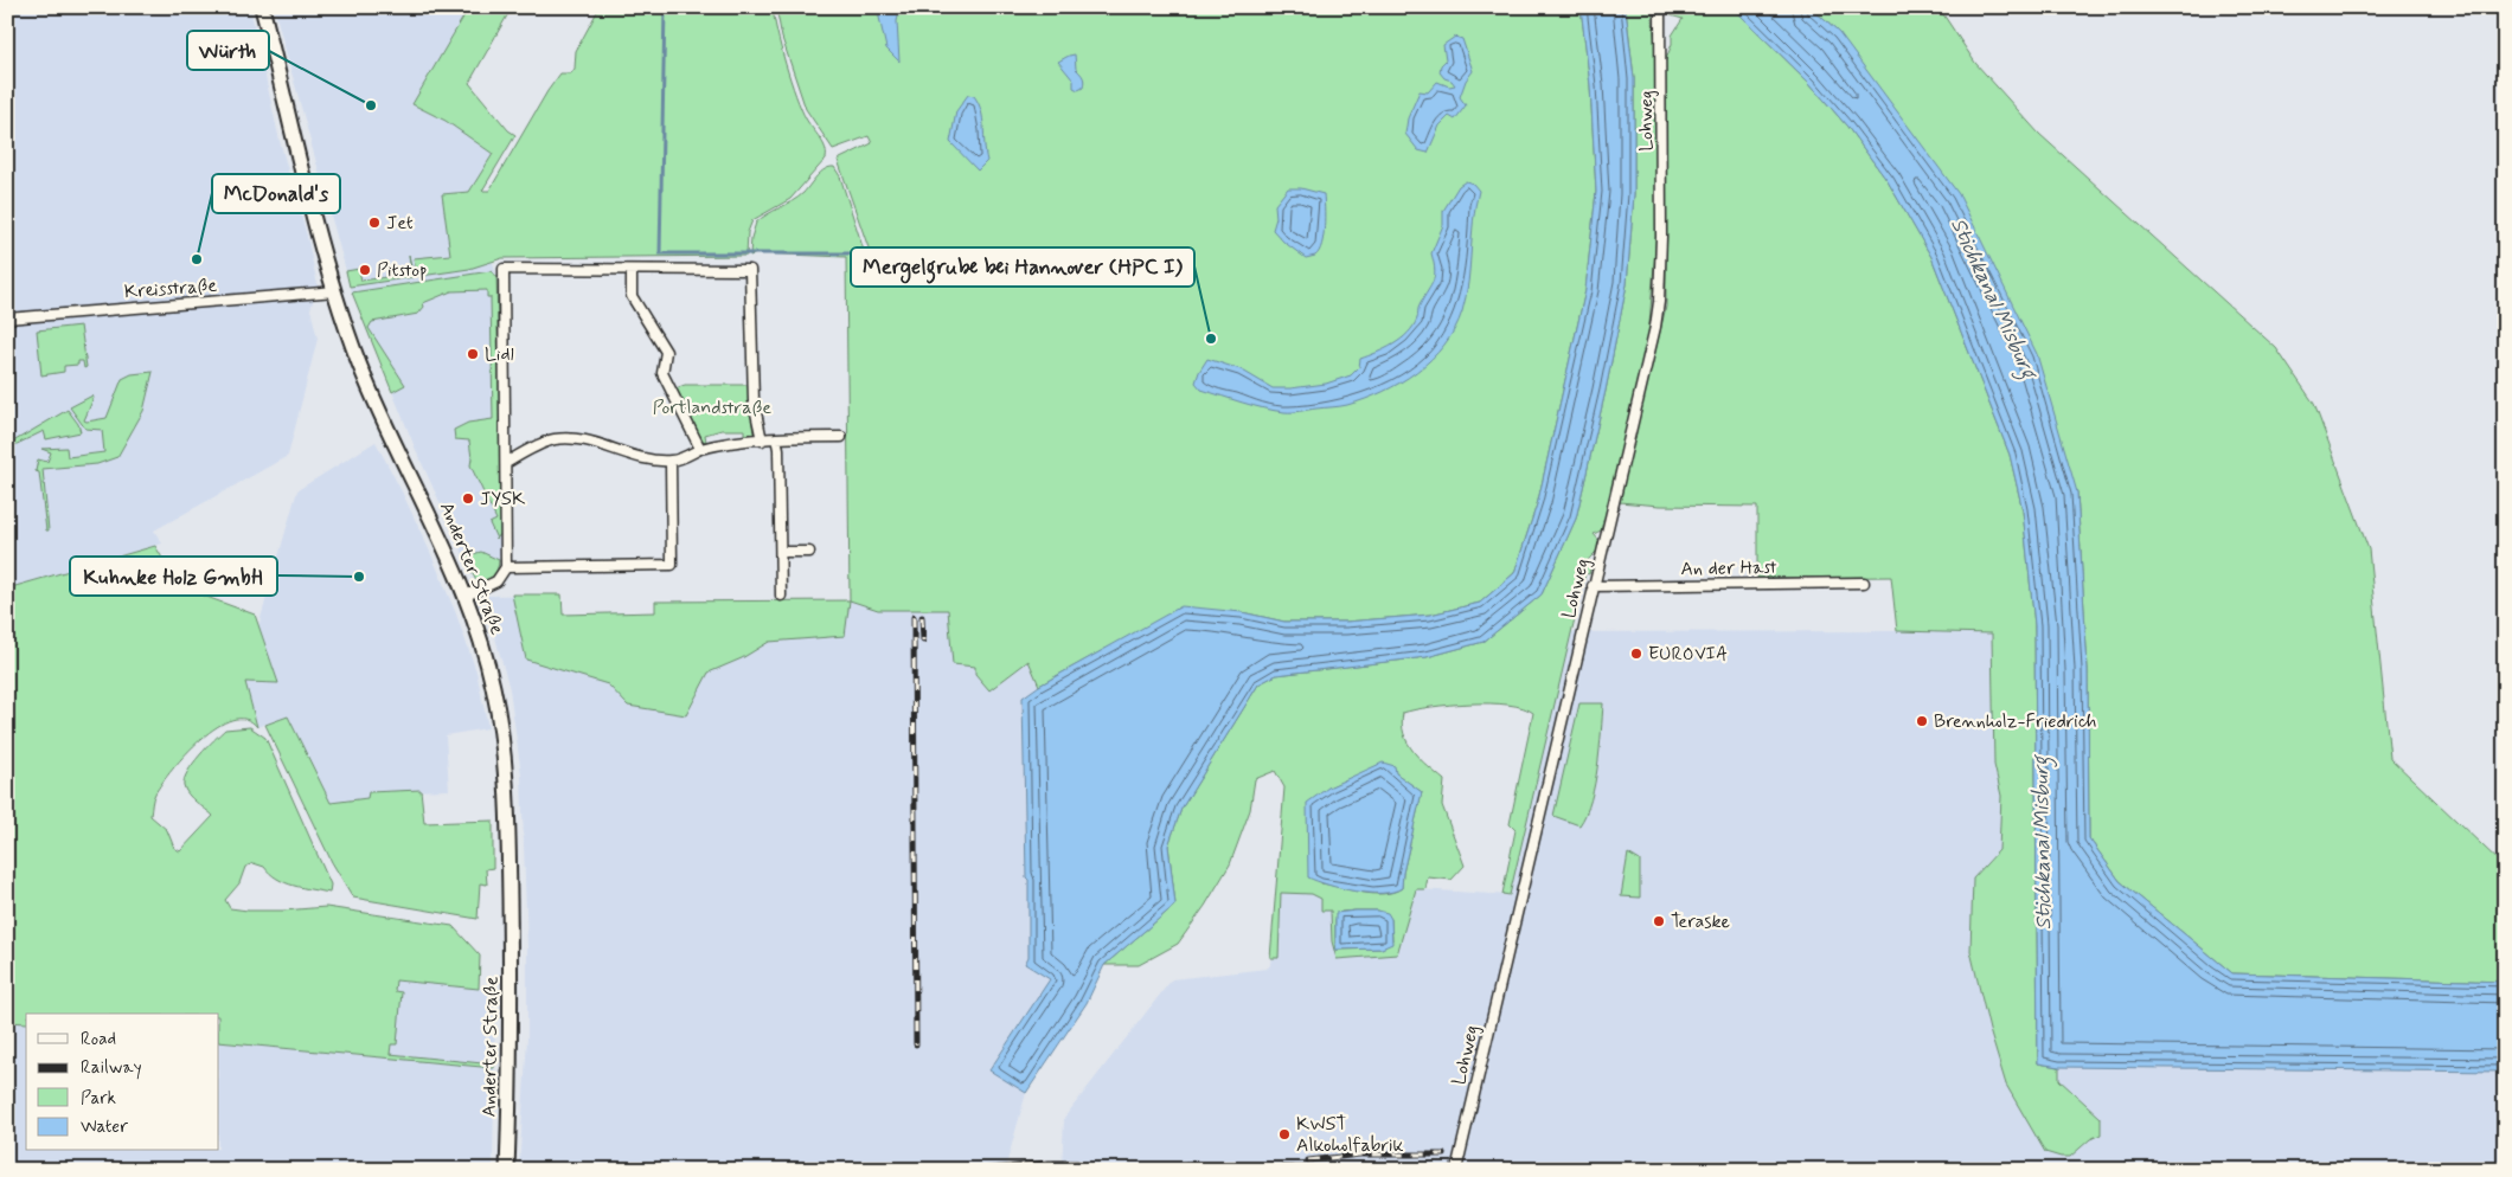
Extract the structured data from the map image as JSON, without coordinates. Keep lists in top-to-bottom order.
{
  "streets": {
    "main road": ["Anderter Straße"],
    "street": ["Lohweg", "Kreisstraße", "An der Hast"]
  },
  "crossings": [
    ["Lohweg", "An der Hast"],
    ["Kreisstraße", "Anderter Straße"]
  ],
  "water": ["Stichkanal Misburg"],
  "parks": ["Portlandstraße"],
  "places": [
    "Würth",
    "Jet",
    "McDonald's",
    "Pitstop",
    "Mergelgrube bei Hannover (HPC I)",
    "Lidl",
    "JYSK",
    "Kuhnke Holz GmbH",
    "EUROVIA",
    "Brennholz-Friedrich",
    "Teraske",
    "KWST Alkoholfabrik"
  ],
  "legend": [
    "Road",
    "Railway",
    "Park",
    "Water"
  ]
}
